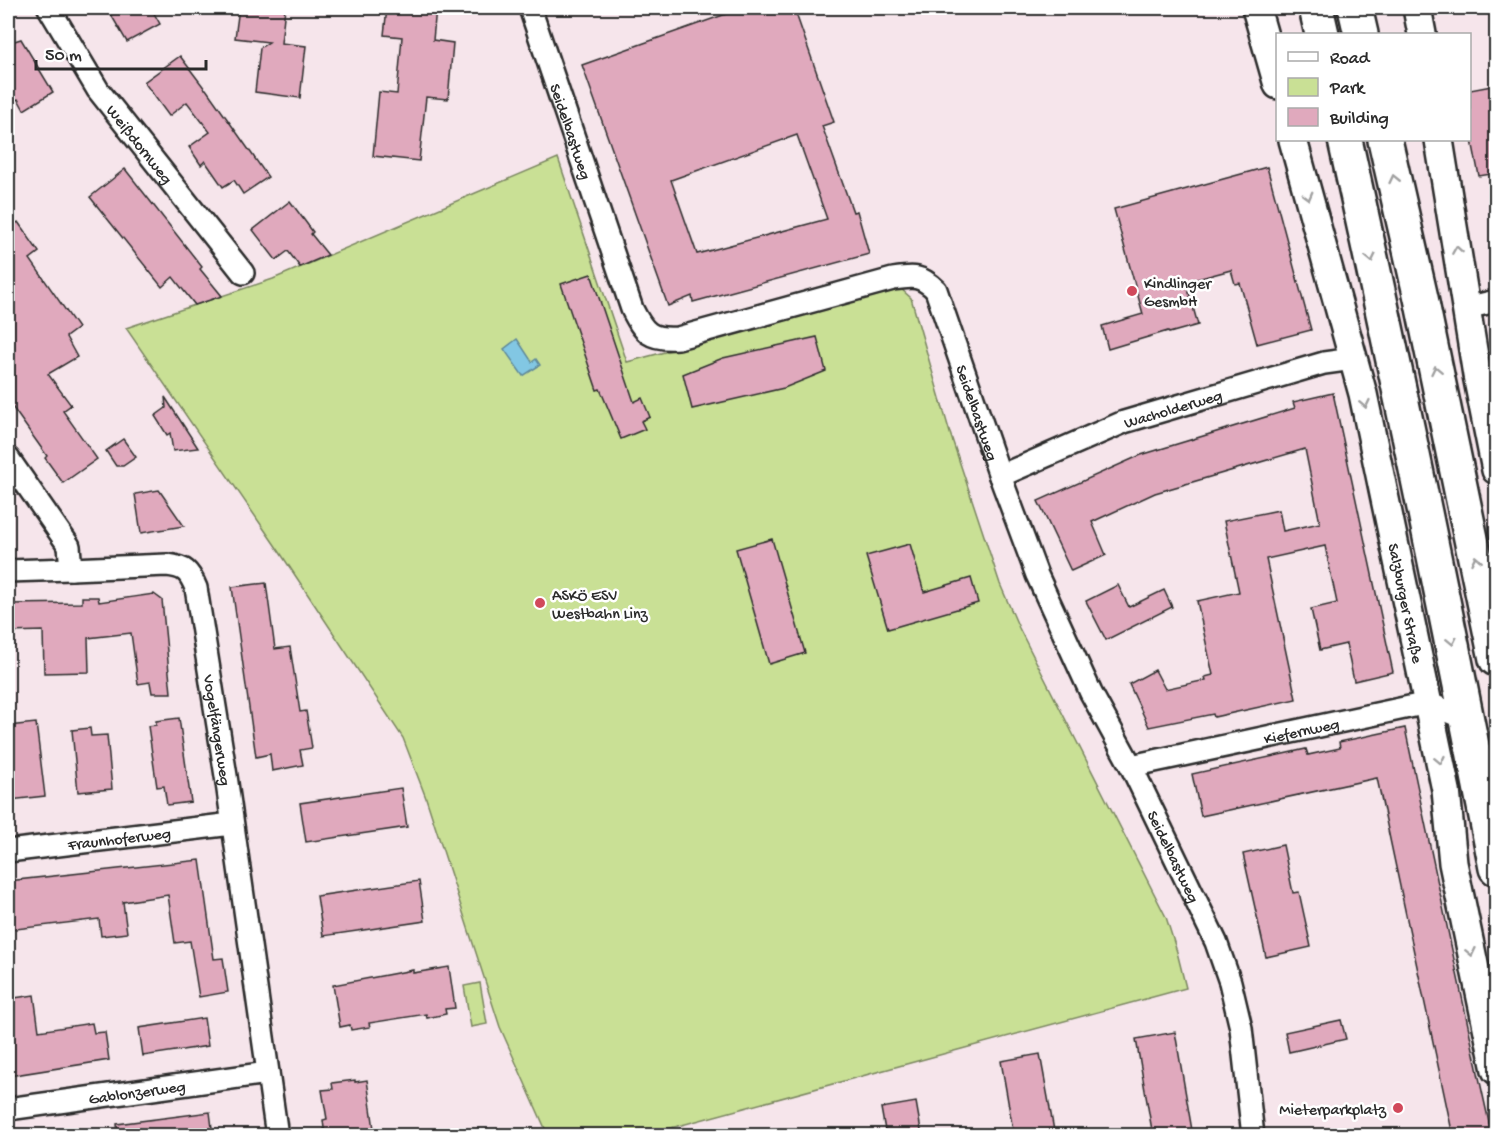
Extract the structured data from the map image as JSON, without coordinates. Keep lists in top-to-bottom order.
{
  "streets": {
    "street": [
      "Seidelbastweg",
      "Weißdornweg",
      "Wacholderweg",
      "Salzburger Straße",
      "Vogelfängerweg",
      "Kiefernweg",
      "Fraunhoferweg",
      "Gablonzerweg"
    ]
  },
  "crossings": [
    ["Seidelbastweg", "Wacholderweg"],
    ["Seidelbastweg", "Kiefernweg"],
    ["Wacholderweg", "Salzburger Straße"],
    ["Salzburger Straße", "Kiefernweg"],
    ["Vogelfängerweg", "Fraunhoferweg"],
    ["Vogelfängerweg", "Gablonzerweg"]
  ],
  "places": ["Kindlinger GesmbH", "ASKÖ ESV Westbahn Linz", "Mieterparkplatz"],
  "legend": ["Road", "Park", "Building"],
  "scale_bar": "50 m"
}
